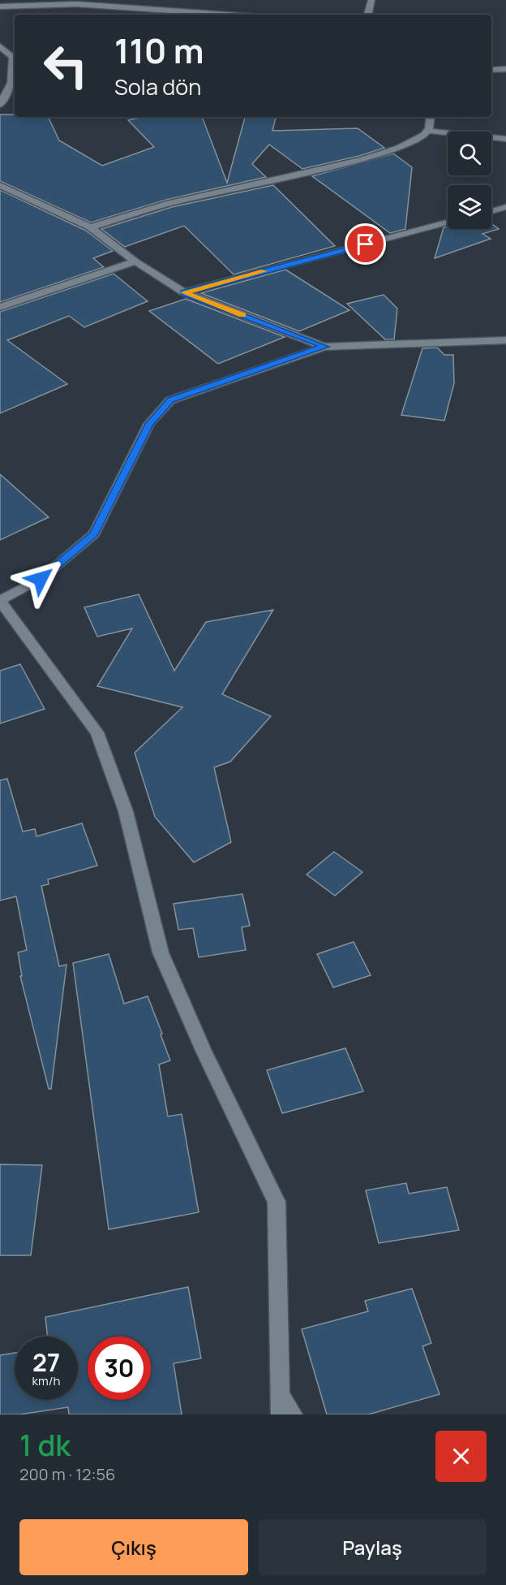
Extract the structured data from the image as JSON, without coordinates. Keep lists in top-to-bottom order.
{
  "page": {
    "turn": ["110 m", "Sola dön"],
    "speed": "27 km/h",
    "limit": "30",
    "heading": ["1 dk", "200 m · 12:56"],
    "buttons": ["Çıkış", "Paylaş"]
  }
}
